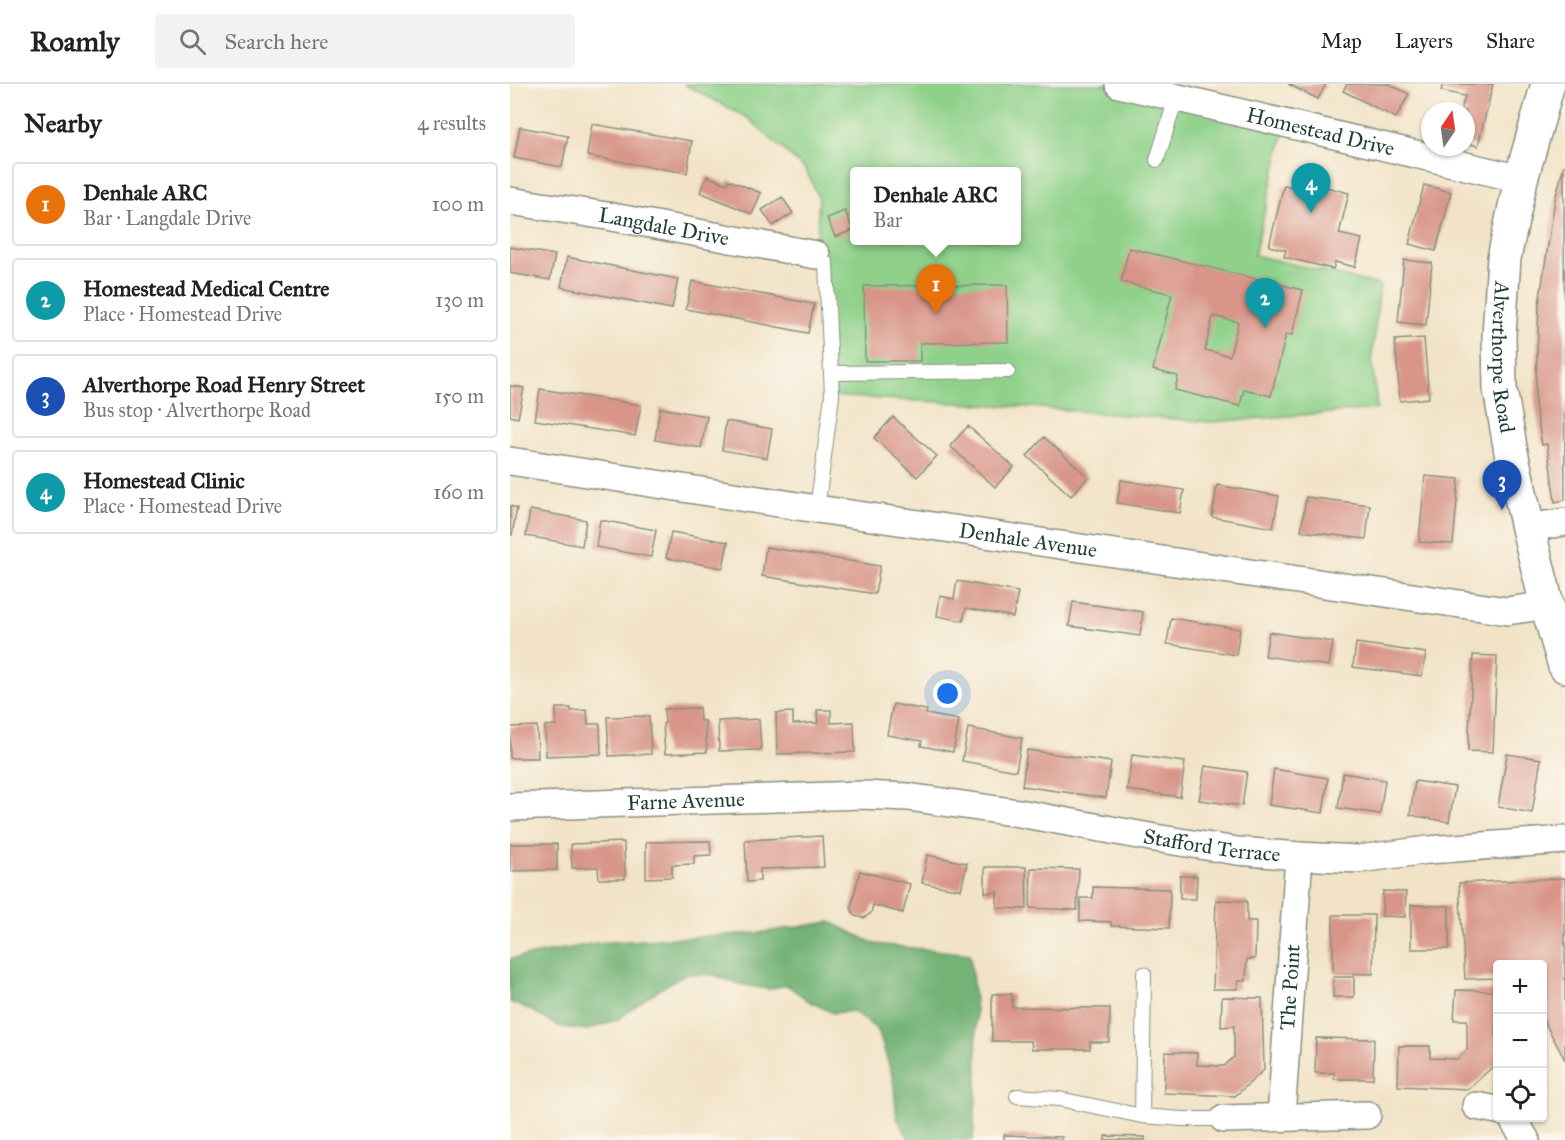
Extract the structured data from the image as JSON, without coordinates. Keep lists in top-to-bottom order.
{
  "streets": {
    "street": [
      "Homestead Drive",
      "Langdale Drive",
      "Alverthorpe Road",
      "Denhale Avenue",
      "Farne Avenue",
      "Stafford Terrace",
      "The Point"
    ]
  },
  "crossings": [
    ["Homestead Drive", "Alverthorpe Road"],
    ["Alverthorpe Road", "Denhale Avenue"],
    ["Farne Avenue", "Stafford Terrace"],
    ["Stafford Terrace", "The Point"]
  ],
  "north": "top",
  "page": {
    "header": "Roamly",
    "search": "Search here",
    "nav": ["Map", "Layers", "Share"],
    "heading": ["Nearby", "4 results"],
    "list": [
      {
        "mark": "1",
        "name": "Denhale ARC",
        "note": "Bar · Langdale Drive",
        "value": "100 m"
      },
      {
        "mark": "2",
        "name": "Homestead Medical Centre",
        "note": "Place · Homestead Drive",
        "value": "130 m"
      },
      {
        "mark": "3",
        "name": "Alverthorpe Road Henry Street",
        "note": "Bus stop · Alverthorpe Road",
        "value": "150 m"
      },
      {
        "mark": "4",
        "name": "Homestead Clinic",
        "note": "Place · Homestead Drive",
        "value": "160 m"
      }
    ],
    "pins": [
      "4",
      "1",
      "2",
      "3"
    ],
    "popup": ["Denhale ARC", "Bar"],
    "map_buttons": ["+", "−"]
  }
}
